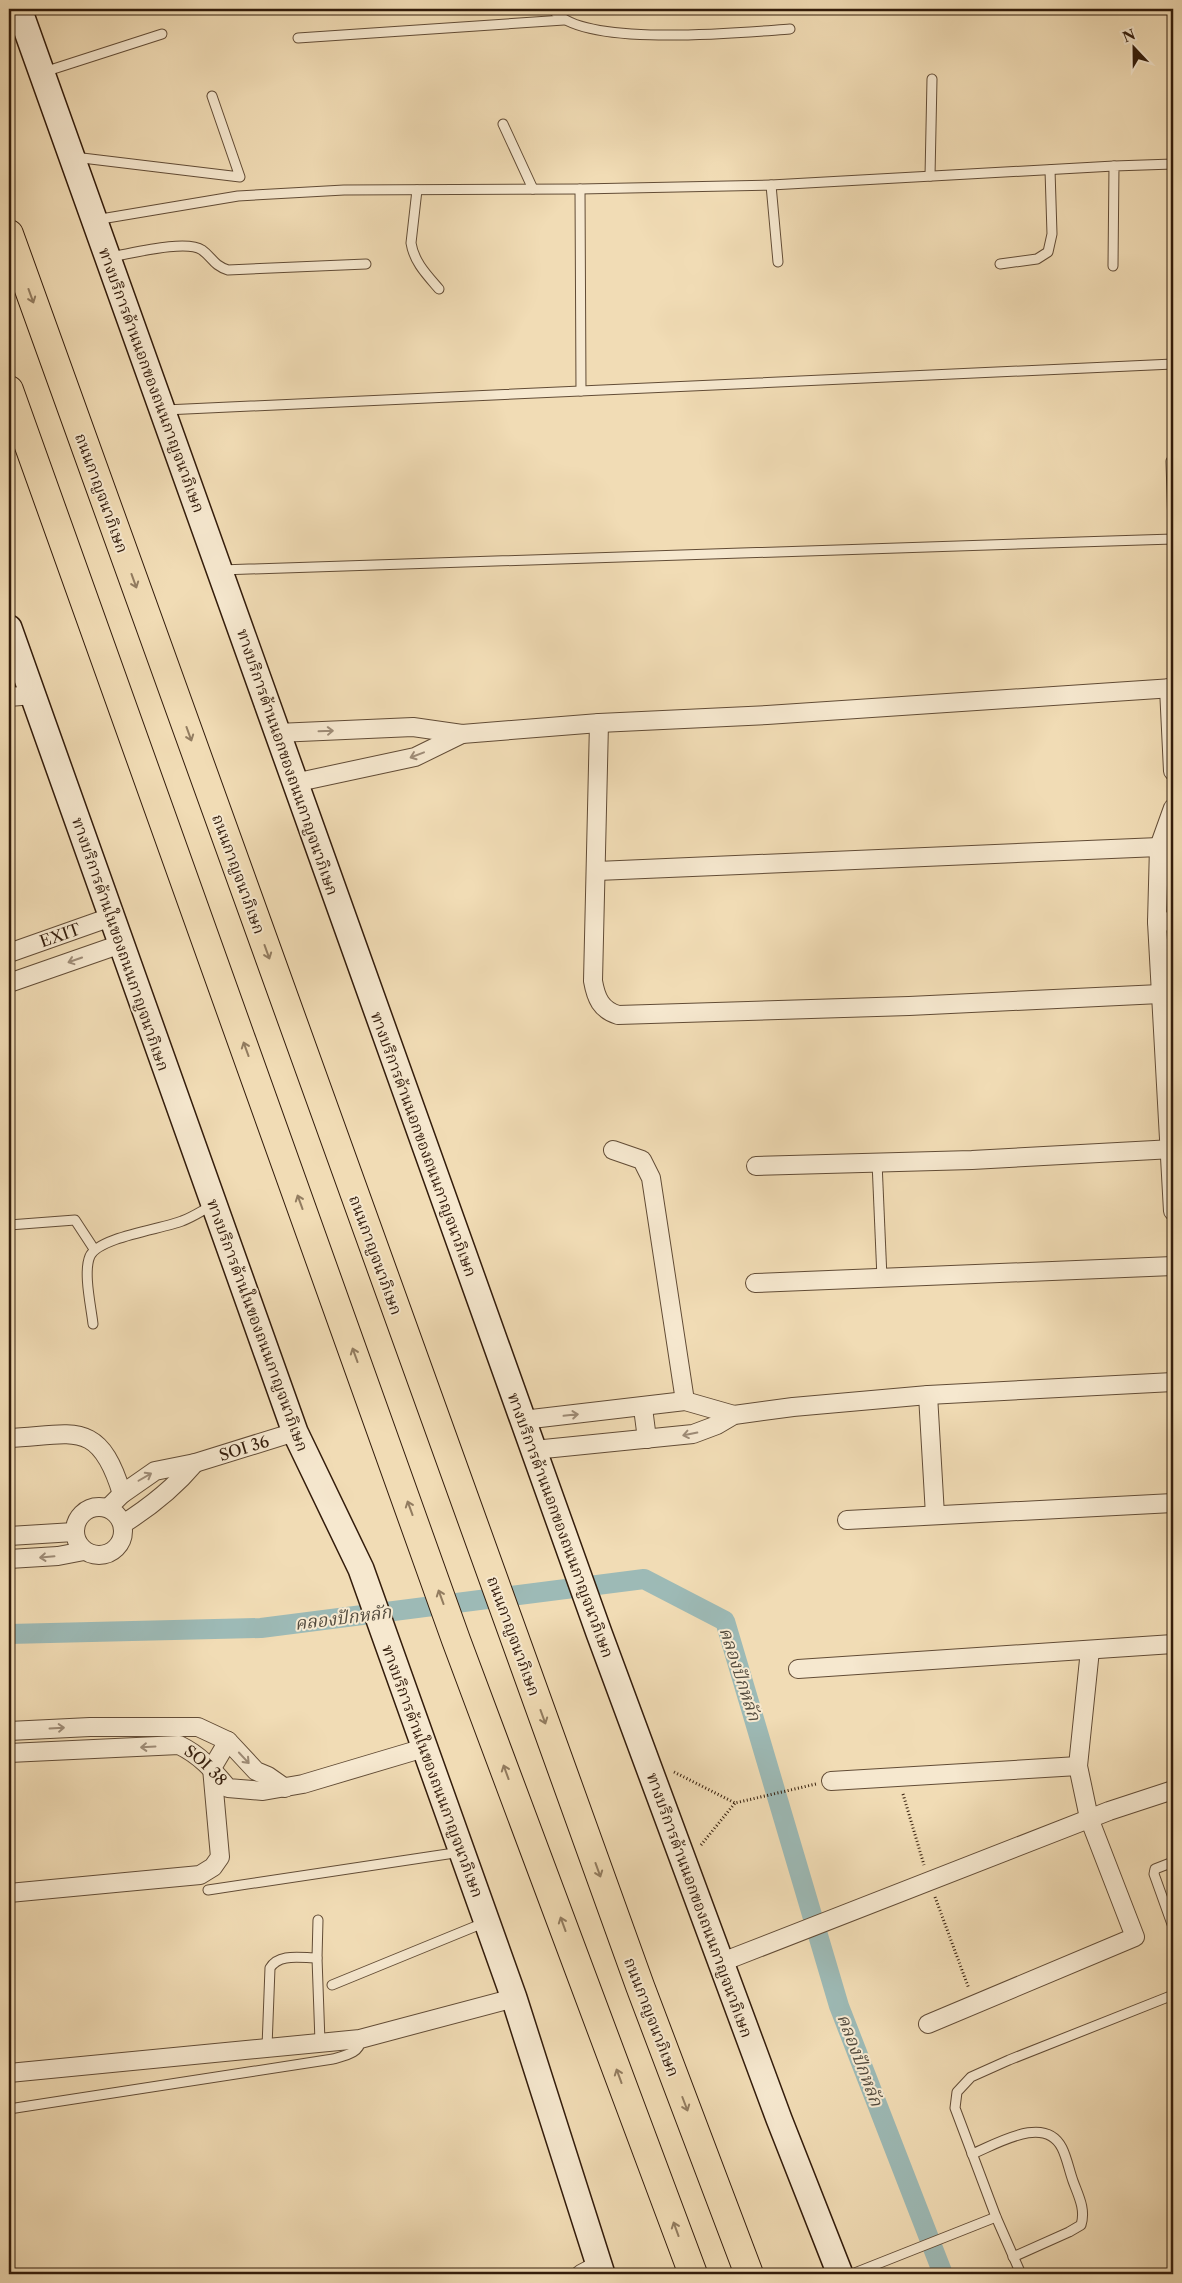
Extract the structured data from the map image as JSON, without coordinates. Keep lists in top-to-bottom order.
{
  "streets": {
    "highway": ["ถนนกาญจนาภิเษก"],
    "main road": ["ทางบริการด้านนอกของถนนกาญจนาภิเษก", "ทางบริการด้านในของถนนกาญจนาภิเษก"],
    "street": ["EXIT", "SOI 36", "SOI 38"]
  },
  "crossings": [
    ["EXIT", "ทางบริการด้านในของถนนกาญจนาภิเษก"],
    ["ทางบริการด้านในของถนนกาญจนาภิเษก", "SOI 36"],
    ["ทางบริการด้านในของถนนกาญจนาภิเษก", "SOI 38"]
  ],
  "water": ["คลองปักหลัก"],
  "north": "top"
}
